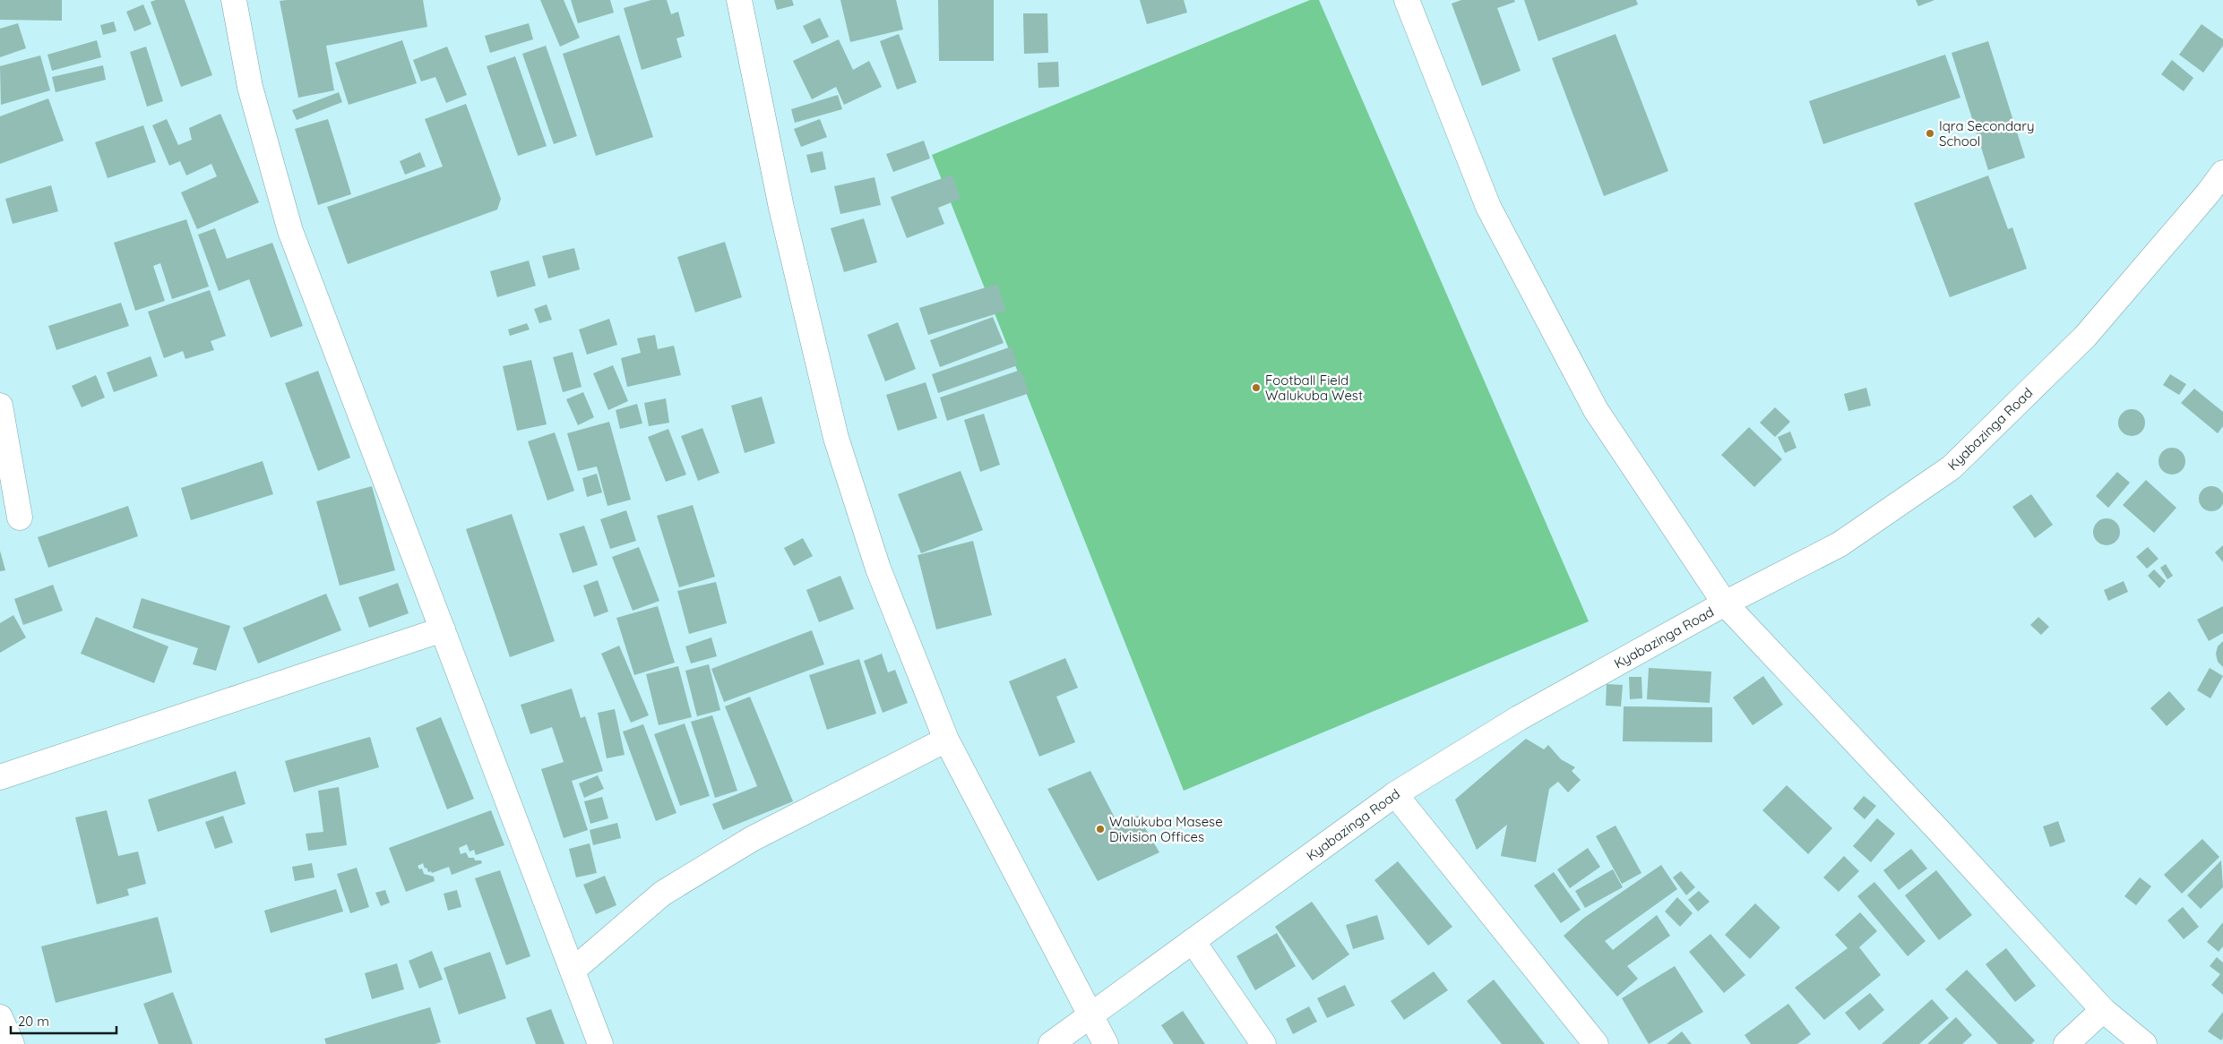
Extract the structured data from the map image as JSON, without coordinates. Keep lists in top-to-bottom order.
{
  "streets": {
    "street": ["Kyabazinga Road"]
  },
  "places": ["Iqra Secondary School", "Football Field Walukuba West", "Walukuba Masese Division Offices"],
  "scale_bar": "20 m"
}
